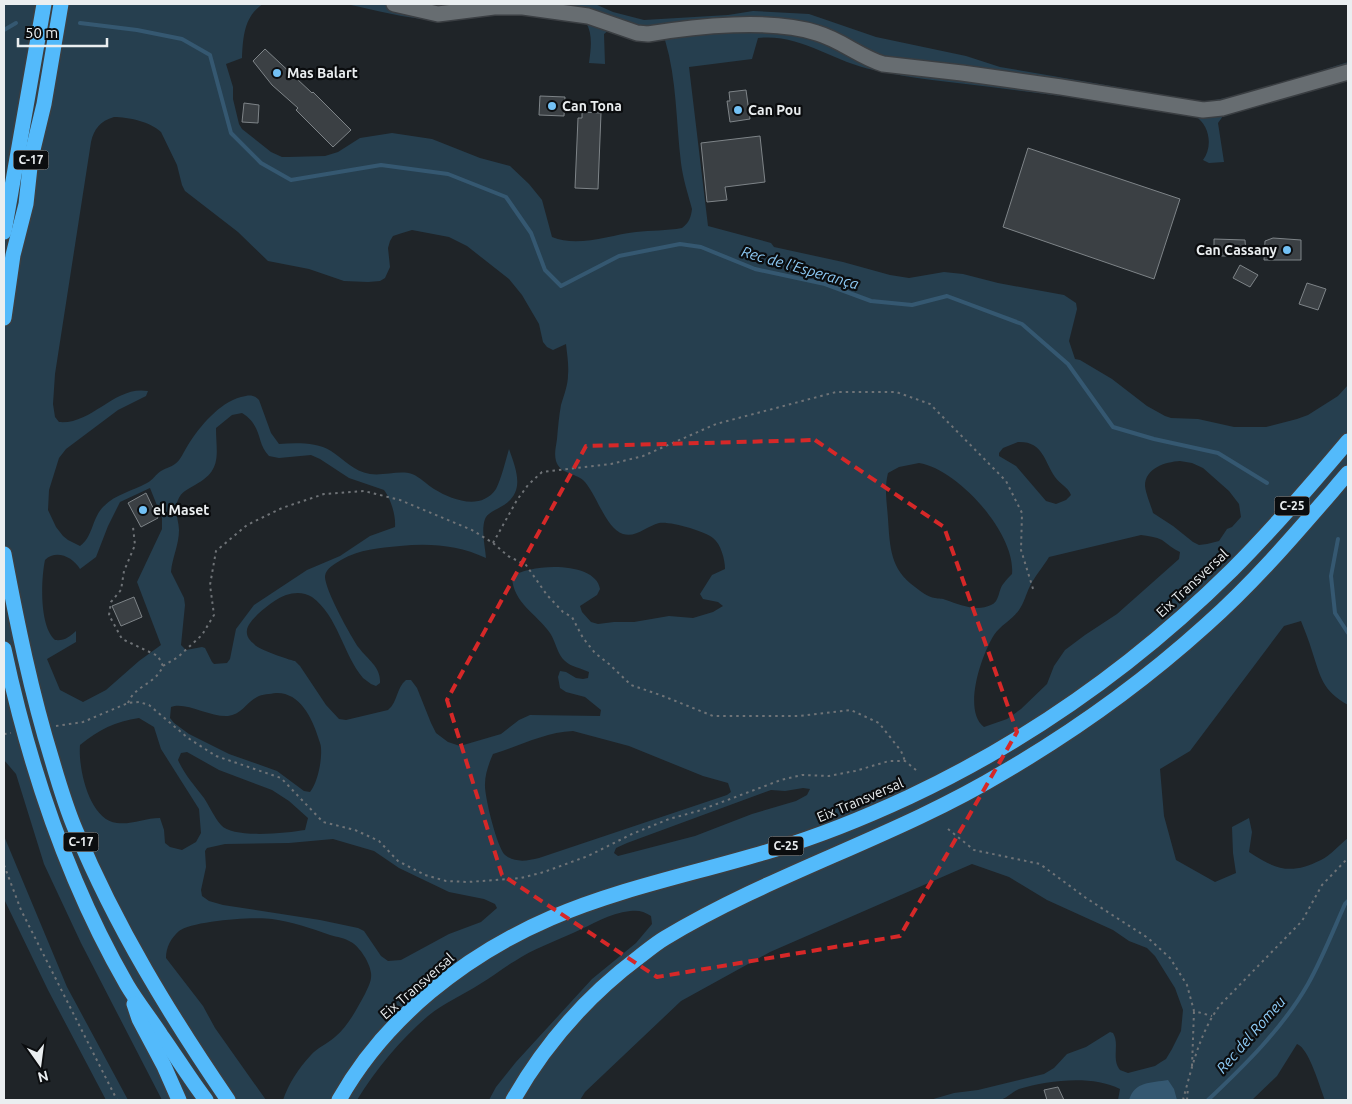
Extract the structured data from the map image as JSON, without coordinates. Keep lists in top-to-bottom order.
{
  "streets": {
    "highway": ["C-17", "C-25", "Eix Transversal"]
  },
  "water": ["Rec de l'Esperança", "Rec del Romeu"],
  "places": [
    "Mas Balart",
    "Can Tona",
    "Can Pou",
    "Can Cassany",
    "el Maset"
  ],
  "scale_bar": "50 m",
  "north": "bottom"
}
